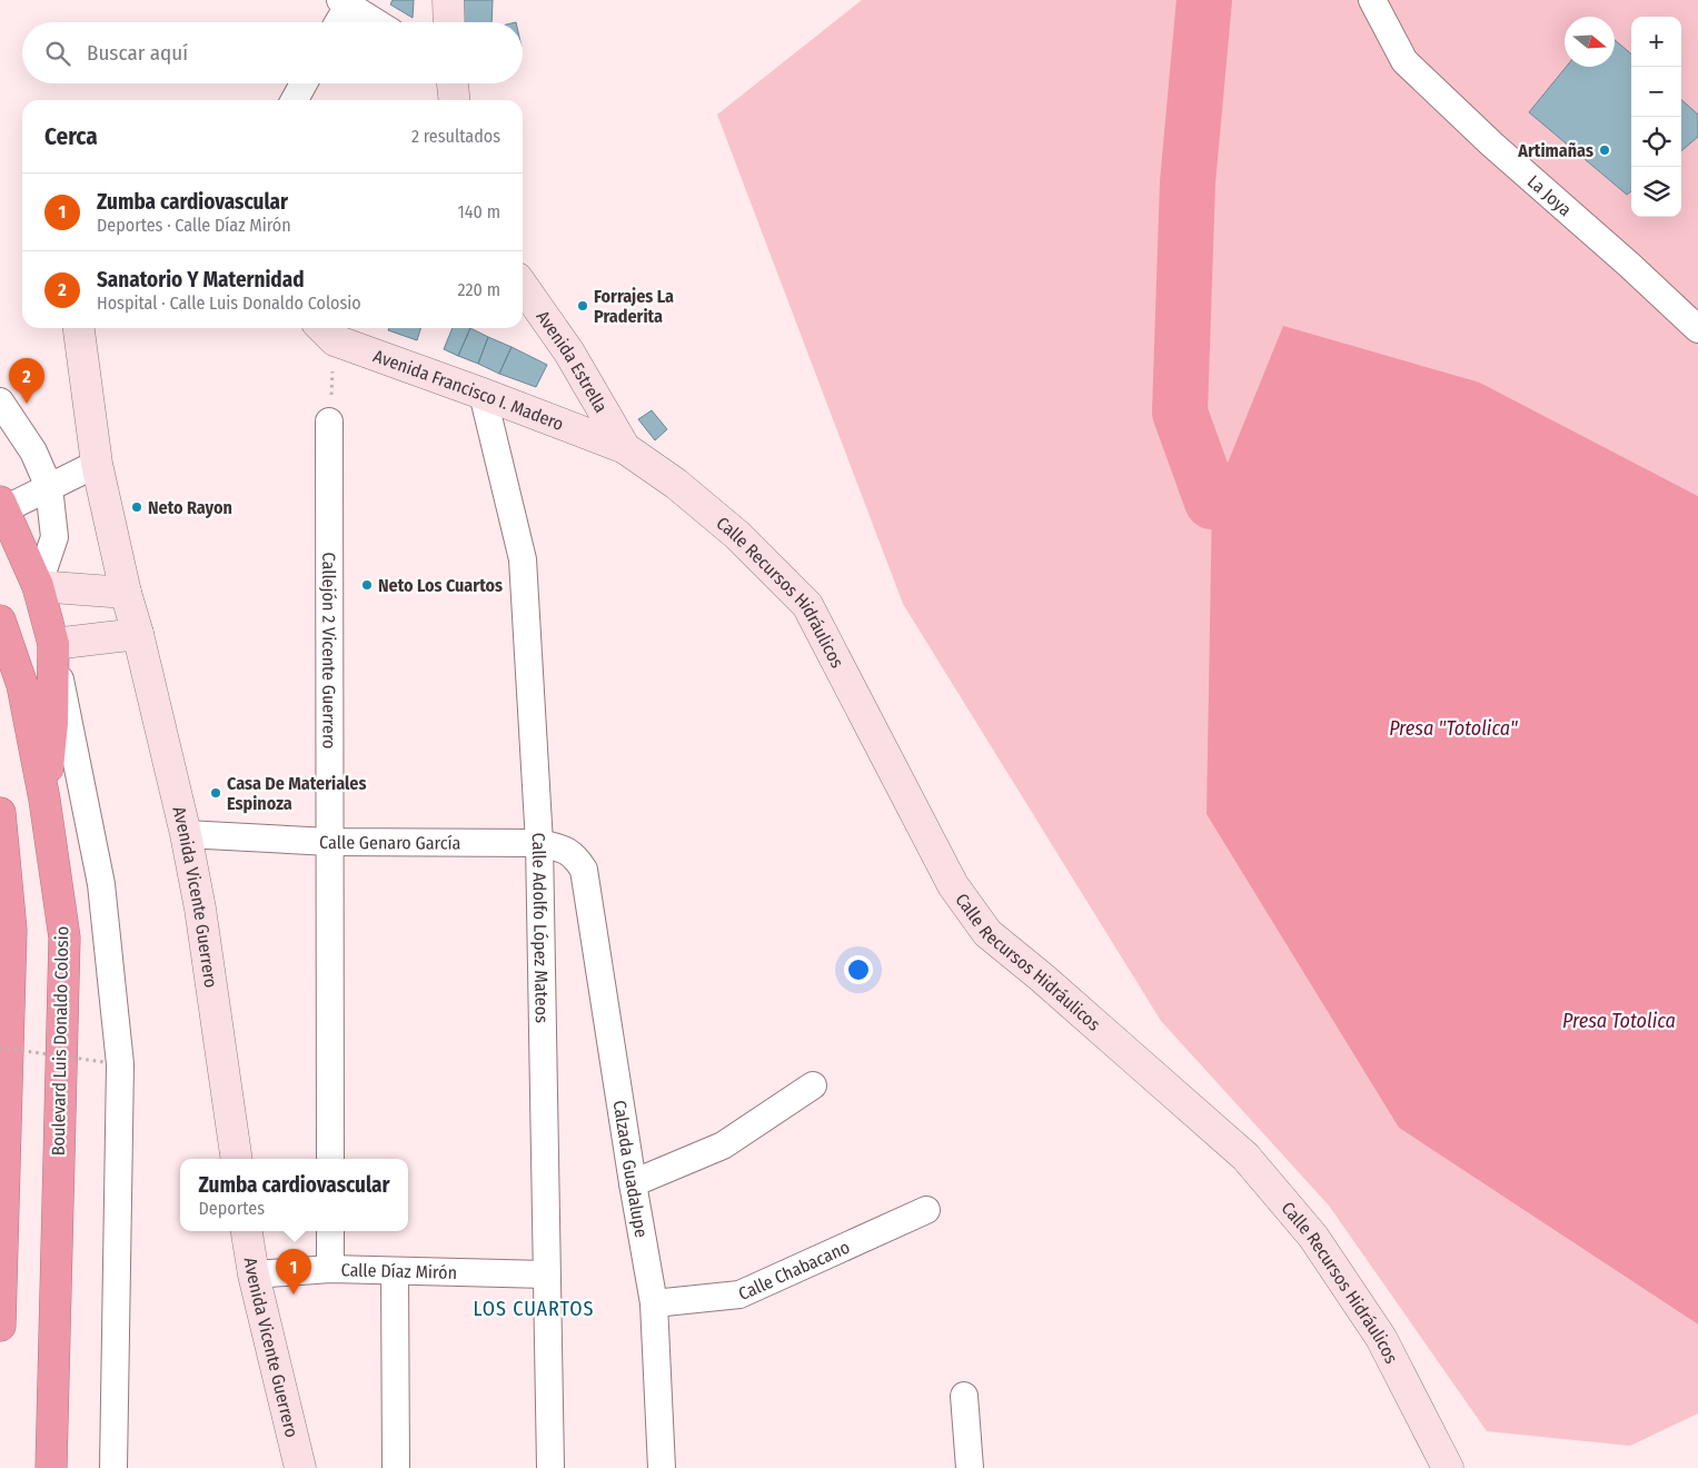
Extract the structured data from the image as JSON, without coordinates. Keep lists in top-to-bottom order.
{
  "streets": {
    "highway": ["Boulevard Luis Donaldo Colosio"],
    "street": [
      "La Joya",
      "Avenida Estrella",
      "Avenida Francisco I. Madero",
      "Calle Recursos Hidráulicos",
      "Callejón 2 Vicente Guerrero",
      "Calle Genaro García",
      "Avenida Vicente Guerrero",
      "Calle Adolfo López Mateos",
      "Calzada Guadalupe",
      "Calle Chabacano",
      "Calle Díaz Mirón"
    ]
  },
  "crossings": [
    ["Avenida Estrella", "Avenida Francisco I. Madero"],
    ["Avenida Estrella", "Calle Recursos Hidráulicos"],
    ["Avenida Francisco I. Madero", "Calle Recursos Hidráulicos"],
    ["Avenida Francisco I. Madero", "Calle Adolfo López Mateos"],
    ["Callejón 2 Vicente Guerrero", "Calle Genaro García"],
    ["Calle Genaro García", "Avenida Vicente Guerrero"],
    ["Calle Genaro García", "Calle Adolfo López Mateos"],
    ["Calle Genaro García", "Calzada Guadalupe"],
    ["Avenida Vicente Guerrero", "Calle Díaz Mirón"],
    ["Calle Adolfo López Mateos", "Calle Díaz Mirón"],
    ["Calzada Guadalupe", "Calle Chabacano"]
  ],
  "districts": ["LOS CUARTOS"],
  "water": ["Presa \"Totolica\"", "Presa Totolica"],
  "places": [
    "Artimañas",
    "Forrajes La Praderita",
    "Neto Rayon",
    "Neto Los Cuartos",
    "Casa De Materiales Espinoza"
  ],
  "north": "right",
  "page": {
    "map_buttons": ["+", "−"],
    "search": "Buscar aquí",
    "heading": ["Cerca", "2 resultados"],
    "list": [
      {
        "mark": "1",
        "name": "Zumba cardiovascular",
        "note": "Deportes · Calle Díaz Mirón",
        "value": "140 m"
      },
      {
        "mark": "2",
        "name": "Sanatorio Y Maternidad",
        "note": "Hospital · Calle Luis Donaldo Colosio",
        "value": "220 m"
      }
    ],
    "pins": ["2", "1"],
    "popup": ["Zumba cardiovascular", "Deportes"]
  }
}
